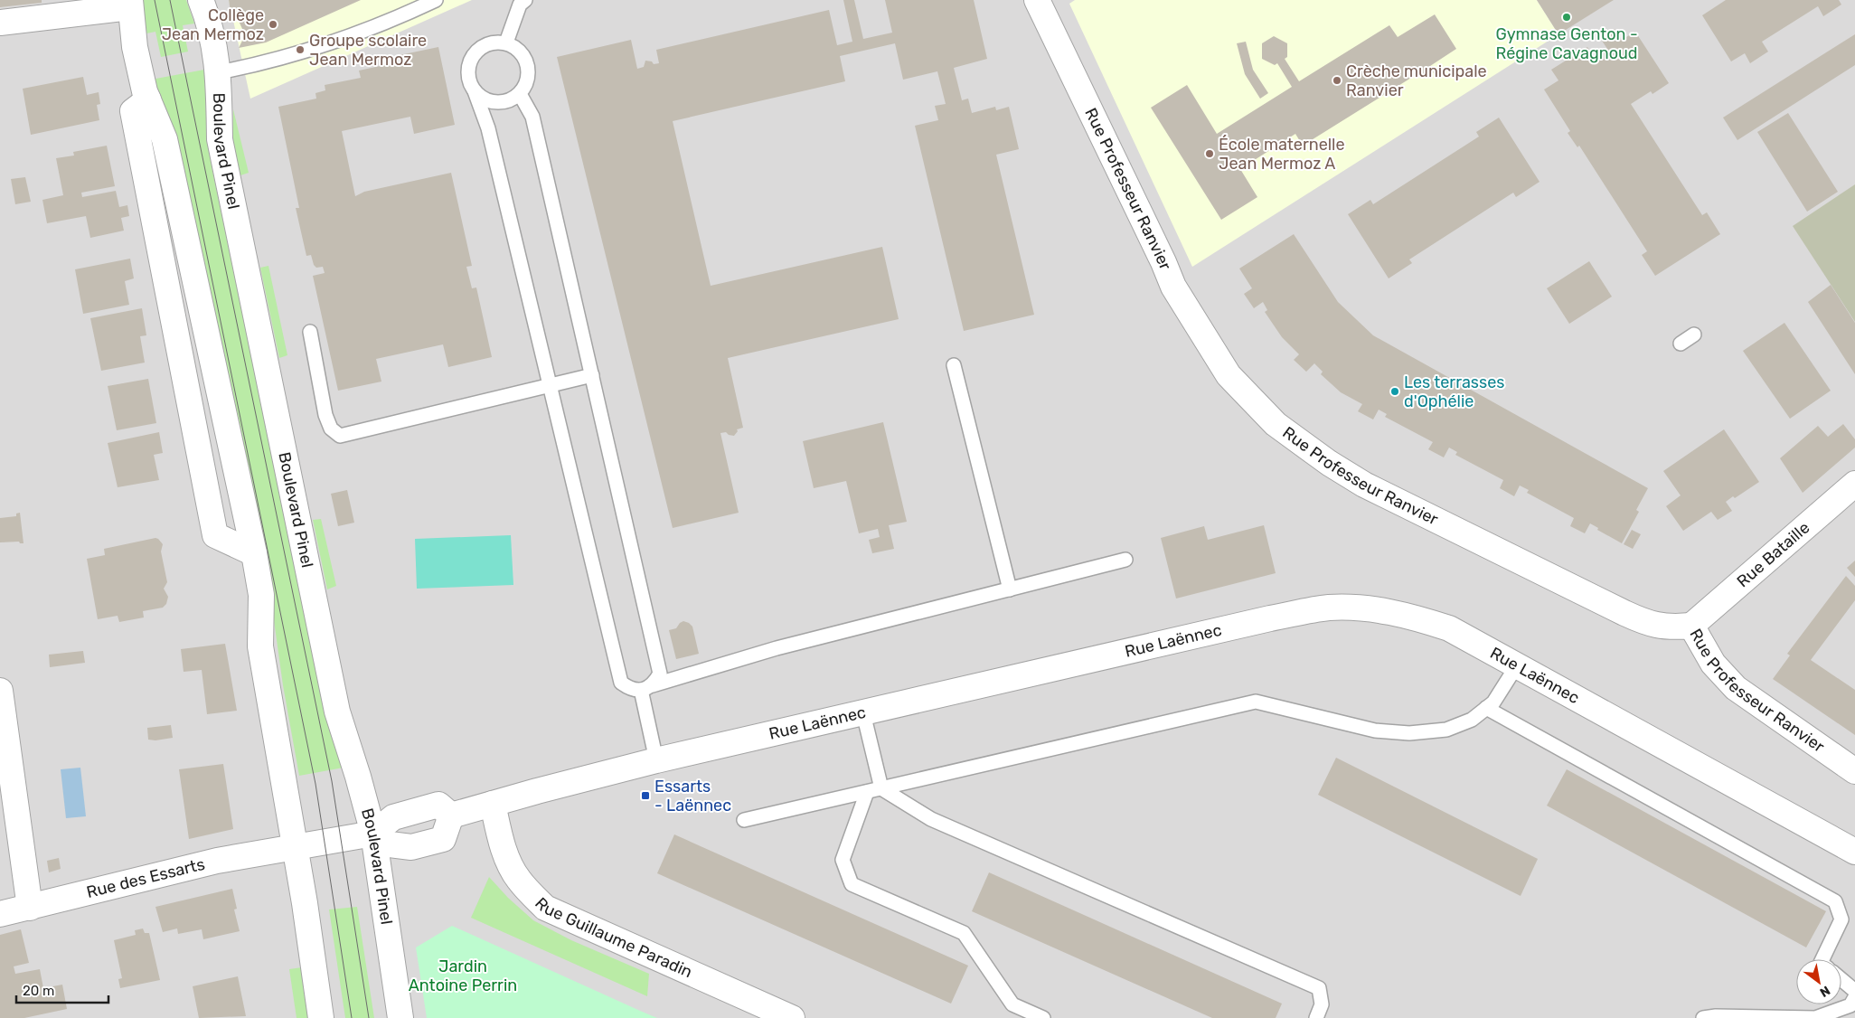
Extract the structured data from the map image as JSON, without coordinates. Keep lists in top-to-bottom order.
{
  "streets": {
    "street": [
      "Boulevard Pinel",
      "Rue Professeur Ranvier",
      "Rue Bataille",
      "Rue Laënnec",
      "Rue des Essarts",
      "Rue Guillaume Paradin"
    ]
  },
  "crossings": [
    ["Rue Professeur Ranvier", "Rue Bataille"],
    ["Rue Laënnec", "Rue Guillaume Paradin"]
  ],
  "parks": ["Jardin Antoine Perrin"],
  "places": {
    "other": [
      "Gymnase Genton - Régine Cavagnoud",
      "Collège Jean Mermoz",
      "Groupe scolaire Jean Mermoz",
      "Crèche municipale Ranvier",
      "École maternelle Jean Mermoz A",
      "Les terrasses d'Ophélie"
    ],
    "transit": ["Essarts - Laënnec"]
  },
  "scale_bar": "20 m",
  "north": "bottom right"
}
